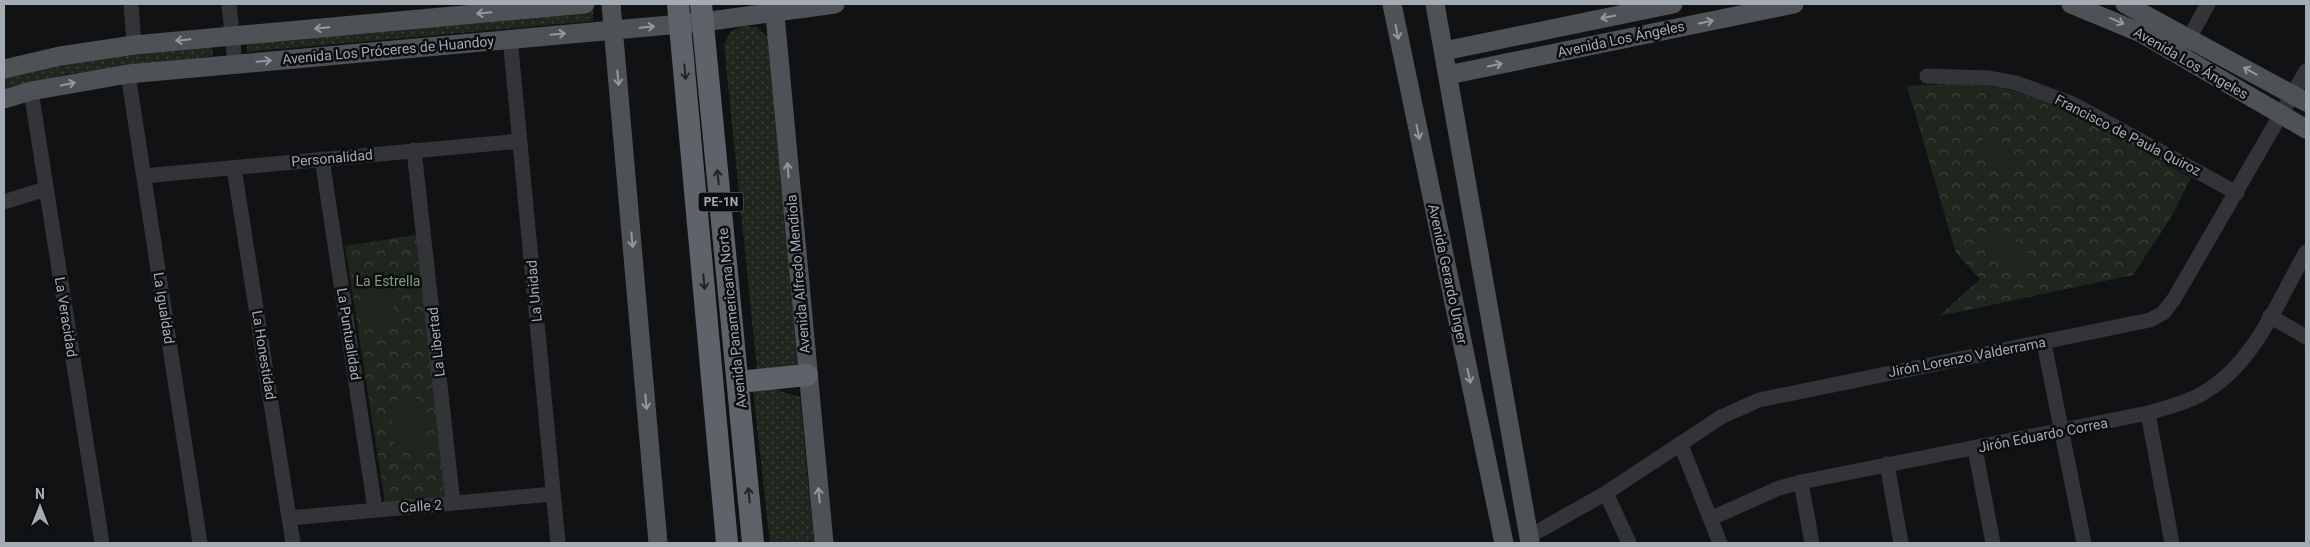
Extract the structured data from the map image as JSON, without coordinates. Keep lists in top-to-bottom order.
{
  "streets": {
    "highway": ["PE-1N", "Avenida Panamericana Norte"],
    "main road": [
      "Avenida Los Ángeles",
      "Avenida Los Próceres de Huandoy",
      "Avenida Alfredo Mendiola",
      "Avenida Gerardo Unger"
    ],
    "street": [
      "Francisco de Paula Quiroz",
      "Personalidad",
      "La Unidad",
      "La Igualdad",
      "La Veracidad",
      "La Puntualidad",
      "La Libertad",
      "La Honestidad",
      "Jirón Lorenzo Valderrama",
      "Jirón Eduardo Correa",
      "Calle 2"
    ]
  },
  "crossings": [
    ["Avenida Los Ángeles", "Jirón Lorenzo Valderrama"],
    ["Avenida Los Próceres de Huandoy", "Avenida Alfredo Mendiola"],
    ["Avenida Los Próceres de Huandoy", "La Unidad"],
    ["Avenida Los Próceres de Huandoy", "La Igualdad"],
    ["Avenida Los Próceres de Huandoy", "La Veracidad"],
    ["Avenida Los Próceres de Huandoy", "Avenida Panamericana Norte"],
    ["Francisco de Paula Quiroz", "Jirón Lorenzo Valderrama"],
    ["Personalidad", "La Unidad"],
    ["Personalidad", "La Igualdad"],
    ["Personalidad", "La Puntualidad"],
    ["Personalidad", "La Libertad"],
    ["Personalidad", "La Honestidad"],
    ["La Unidad", "Calle 2"],
    ["La Puntualidad", "Calle 2"],
    ["La Libertad", "Calle 2"],
    ["La Honestidad", "Calle 2"]
  ],
  "parks": ["La Estrella"],
  "north": "top"
}
